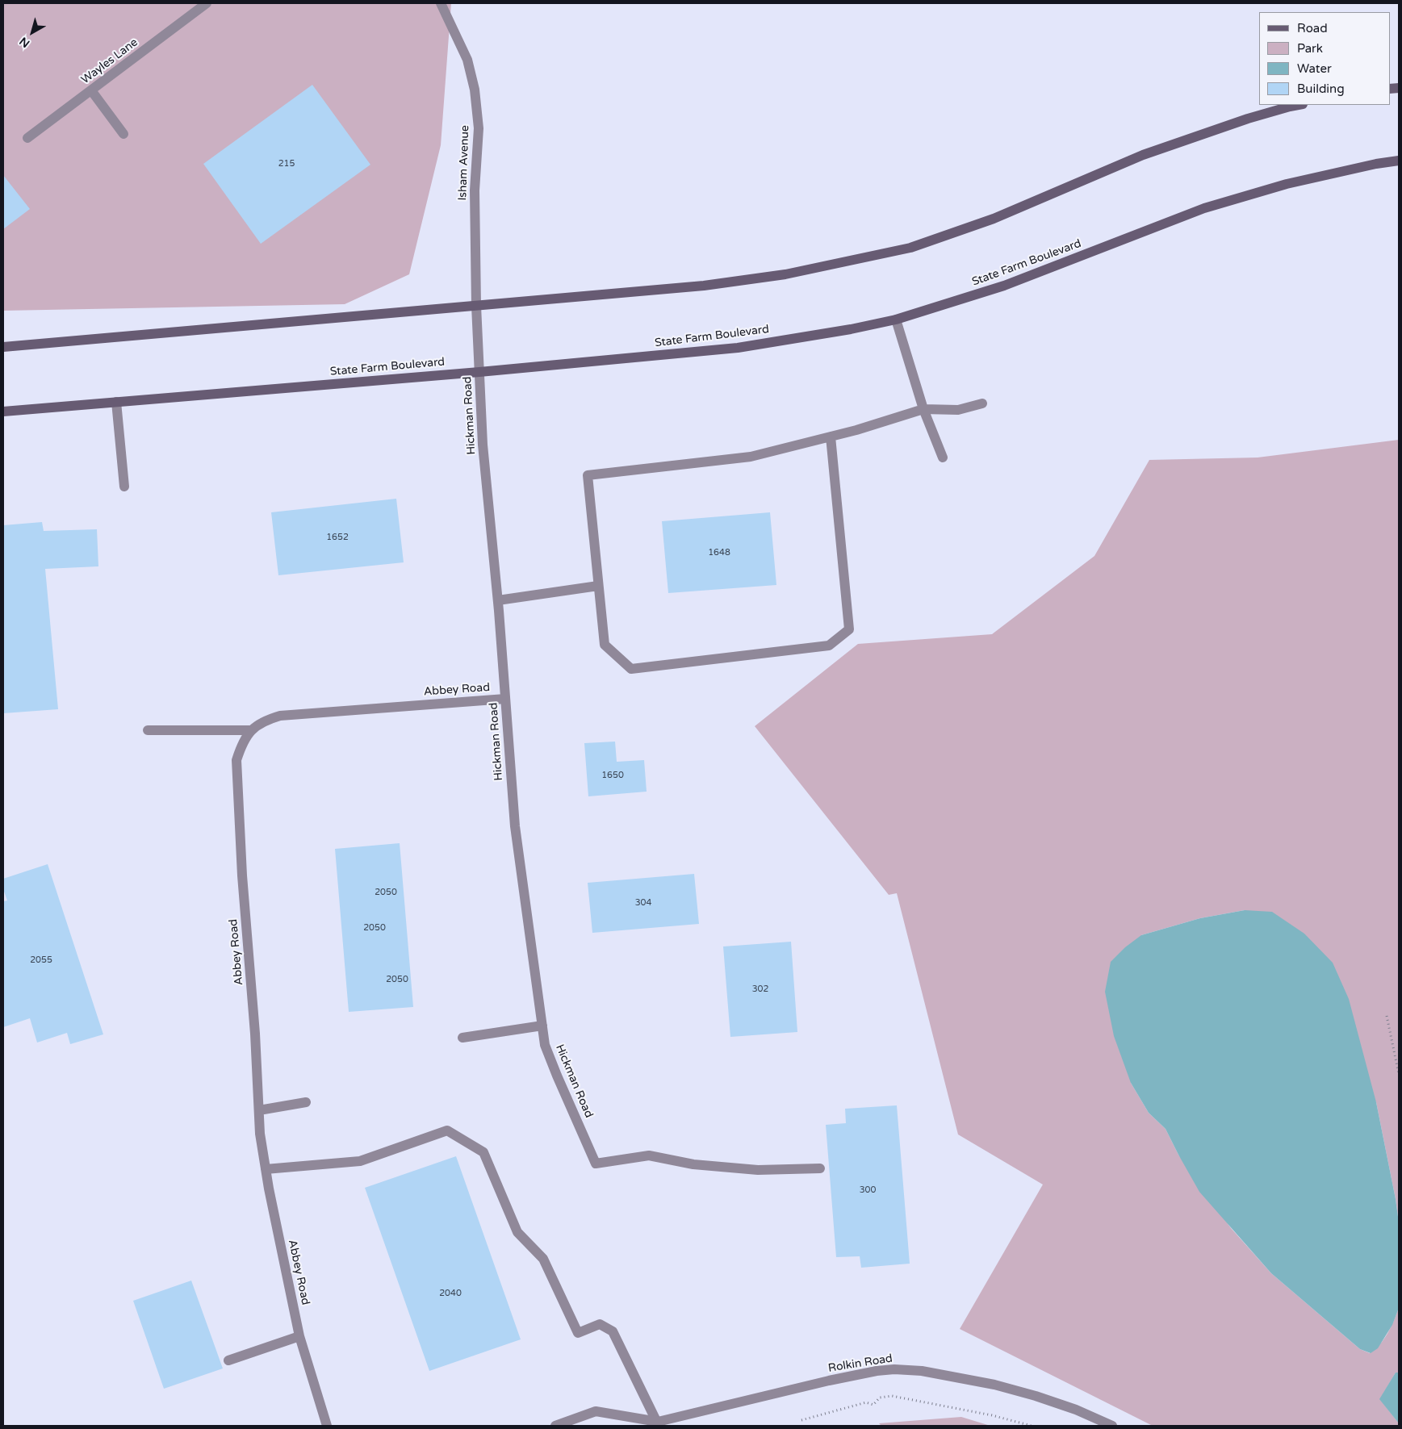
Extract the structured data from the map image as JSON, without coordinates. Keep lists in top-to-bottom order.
{
  "streets": {
    "street": [
      "Wayles Lane",
      "Isham Avenue",
      "State Farm Boulevard",
      "Hickman Road",
      "Abbey Road",
      "Rolkin Road"
    ]
  },
  "crossings": [
    ["Isham Avenue", "Hickman Road"],
    ["State Farm Boulevard", "Hickman Road"],
    ["Hickman Road", "Abbey Road"]
  ],
  "house_numbers": [
    "215",
    "1652",
    "1648",
    "1650",
    "2050",
    "304",
    "2050",
    "2055",
    "2050",
    "302",
    "300",
    "2040"
  ],
  "legend": [
    "Road",
    "Park",
    "Water",
    "Building"
  ],
  "north": "bottom left"
}
